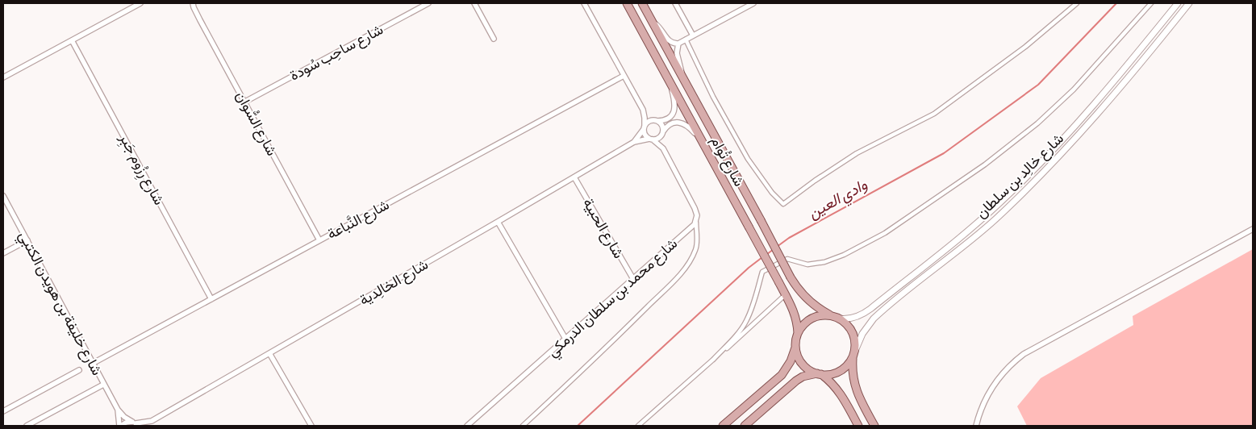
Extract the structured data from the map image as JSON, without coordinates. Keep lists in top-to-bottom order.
{
  "streets": {
    "main road": ["شارع تُوام"],
    "street": [
      "شارع ساحِب سُودة",
      "شارع السُّوان",
      "شارع رِزُوم جَبِر",
      "شارع خالِد بن سلطان",
      "شارع النَّباعة",
      "شارع الحبية",
      "شارع الخالِدية",
      "شارع محمد بن سلطان الدرمكي",
      "شارع خليفة بن هويدن الكتبي"
    ]
  },
  "crossings": [
    ["شارع ساحِب سُودة", "شارع السُّوان"],
    ["شارع السُّوان", "شارع النَّباعة"],
    ["شارع تُوام", "شارع خالِد بن سلطان"],
    ["شارع رِزُوم جَبِر", "شارع النَّباعة"],
    ["شارع النَّباعة", "شارع خليفة بن هويدن الكتبي"],
    ["شارع الحبية", "شارع الخالِدية"],
    ["شارع الحبية", "شارع محمد بن سلطان الدرمكي"],
    ["شارع الخالِدية", "شارع خليفة بن هويدن الكتبي"]
  ],
  "water": ["وادي العين"]
}
